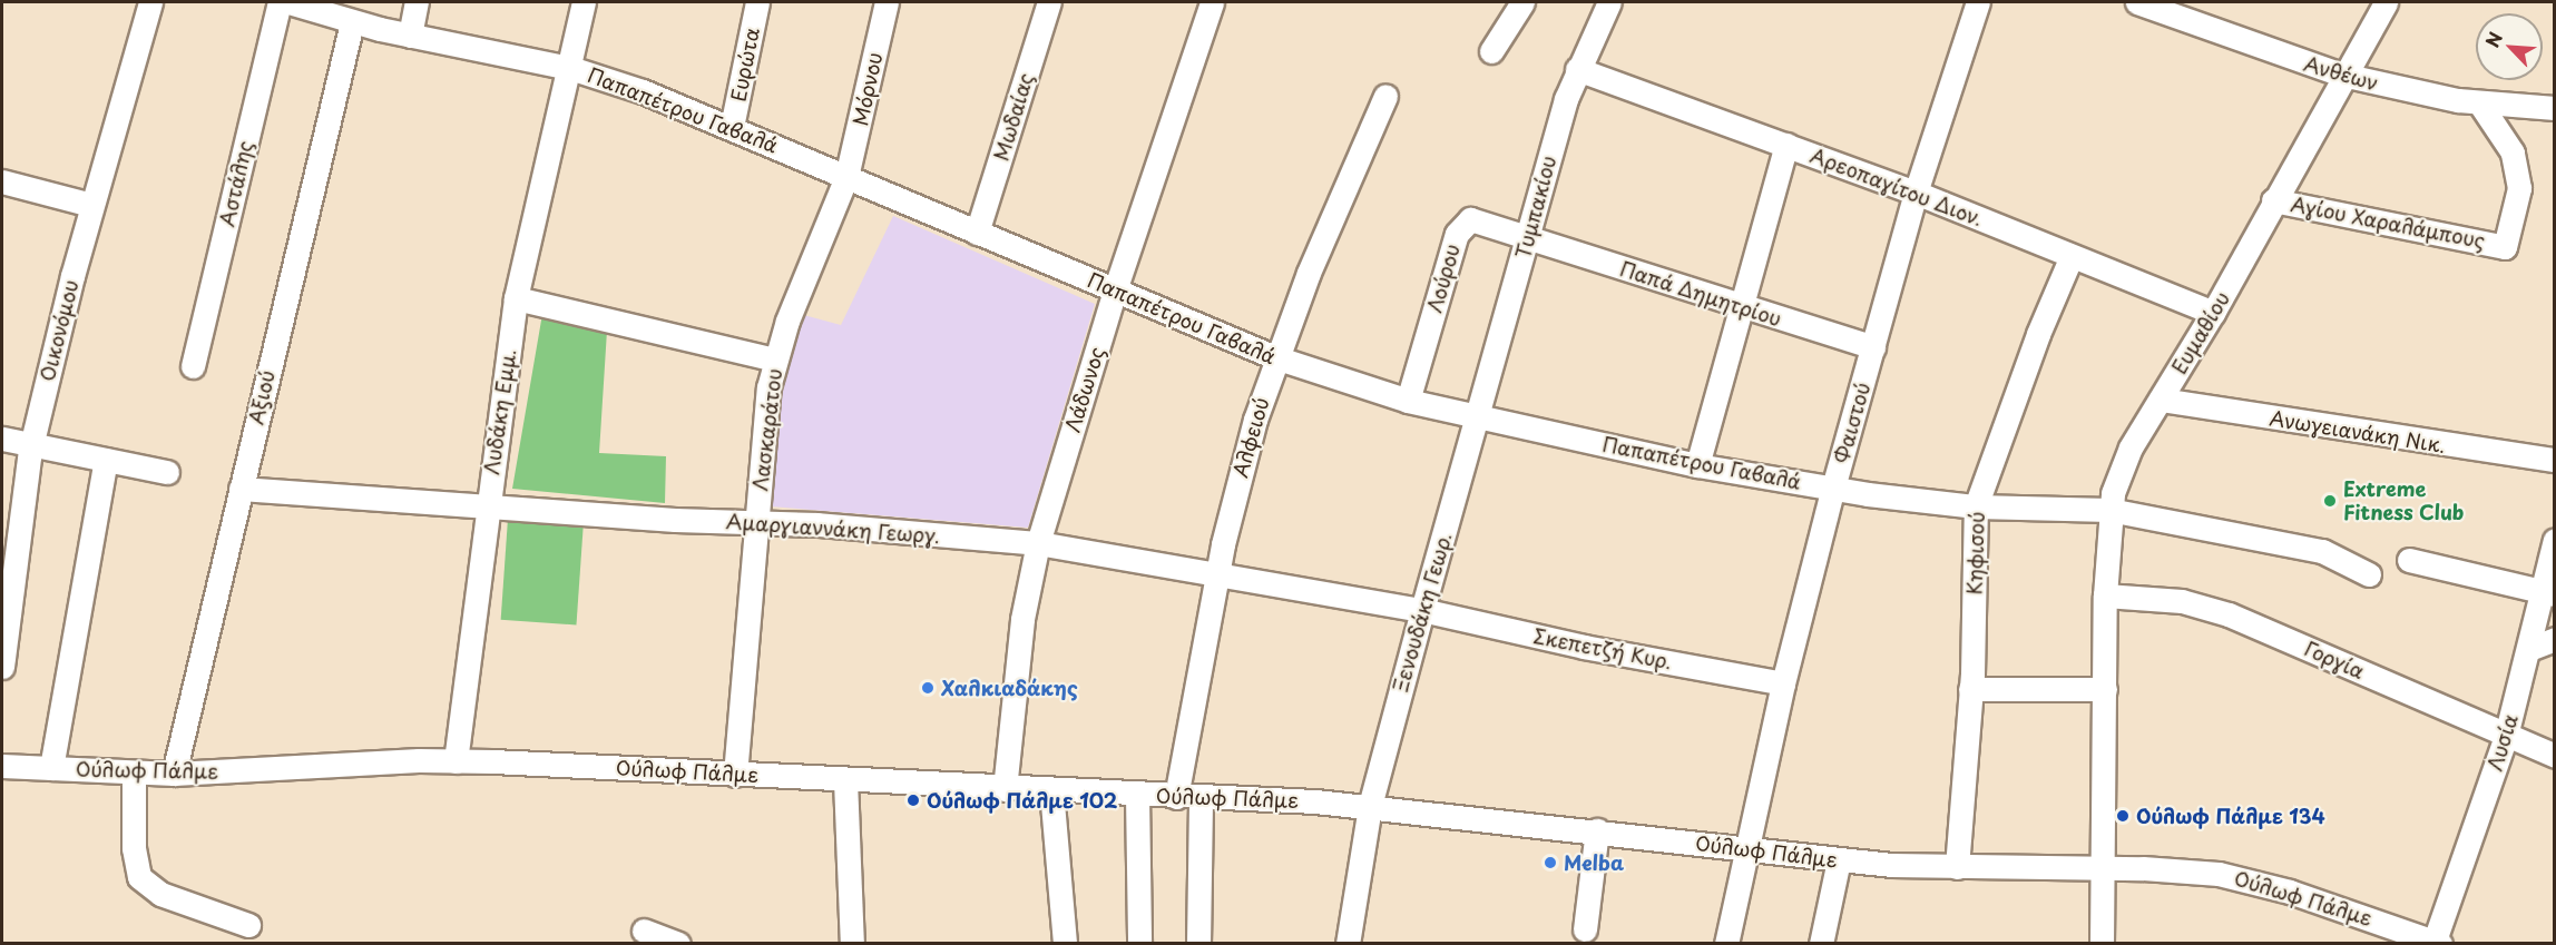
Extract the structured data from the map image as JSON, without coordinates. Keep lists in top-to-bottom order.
{
  "streets": {
    "street": [
      "Ευρώτα",
      "Ανθέων",
      "Μόρνου",
      "Παπαπέτρου Γαβαλά",
      "Μωδαίας",
      "Αστάλης",
      "Αρεοπαγίτου Διον.",
      "Τυμπακίου",
      "Αγίου Χαραλάμπους",
      "Λούρου",
      "Παπά Δημητρίου",
      "Οικονόμου",
      "Ευμαθίου",
      "Λάδωνος",
      "Αξιού",
      "Λυδάκη Εμμ.",
      "Φαιστού",
      "Λασκαράτου",
      "Ανωγειανάκη Νικ.",
      "Αλφειού",
      "Αμαργιαννάκη Γεωργ.",
      "Κηφισού",
      "Ξενουδάκη Γεωρ.",
      "Σκεπετζή Κυρ.",
      "Γοργία",
      "Λυσία",
      "Ούλωφ Πάλμε"
    ]
  },
  "crossings": [
    ["Ευρώτα", "Παπαπέτρου Γαβαλά"],
    ["Ανθέων", "Αγίου Χαραλάμπους"],
    ["Ανθέων", "Ευμαθίου"],
    ["Μόρνου", "Παπαπέτρου Γαβαλά"],
    ["Μόρνου", "Λασκαράτου"],
    ["Παπαπέτρου Γαβαλά", "Μωδαίας"],
    ["Παπαπέτρου Γαβαλά", "Τυμπακίου"],
    ["Παπαπέτρου Γαβαλά", "Λούρου"],
    ["Παπαπέτρου Γαβαλά", "Ευμαθίου"],
    ["Παπαπέτρου Γαβαλά", "Λάδωνος"],
    ["Παπαπέτρου Γαβαλά", "Αξιού"],
    ["Παπαπέτρου Γαβαλά", "Λυδάκη Εμμ."],
    ["Παπαπέτρου Γαβαλά", "Φαιστού"],
    ["Παπαπέτρου Γαβαλά", "Λασκαράτου"],
    ["Παπαπέτρου Γαβαλά", "Αλφειού"],
    ["Παπαπέτρου Γαβαλά", "Κηφισού"],
    ["Παπαπέτρου Γαβαλά", "Ξενουδάκη Γεωρ."],
    ["Αρεοπαγίτου Διον.", "Τυμπακίου"],
    ["Αρεοπαγίτου Διον.", "Ευμαθίου"],
    ["Αρεοπαγίτου Διον.", "Φαιστού"],
    ["Αρεοπαγίτου Διον.", "Κηφισού"],
    ["Τυμπακίου", "Λούρου"],
    ["Τυμπακίου", "Παπά Δημητρίου"],
    ["Τυμπακίου", "Ξενουδάκη Γεωρ."],
    ["Αγίου Χαραλάμπους", "Ευμαθίου"],
    ["Λούρου", "Παπά Δημητρίου"],
    ["Παπά Δημητρίου", "Φαιστού"],
    ["Ευμαθίου", "Ανωγειανάκη Νικ."],
    ["Ευμαθίου", "Γοργία"],
    ["Ευμαθίου", "Ούλωφ Πάλμε"],
    ["Λάδωνος", "Αμαργιαννάκη Γεωργ."],
    ["Λάδωνος", "Ούλωφ Πάλμε"],
    ["Αξιού", "Αμαργιαννάκη Γεωργ."],
    ["Αξιού", "Ούλωφ Πάλμε"],
    ["Λυδάκη Εμμ.", "Αμαργιαννάκη Γεωργ."],
    ["Λυδάκη Εμμ.", "Ούλωφ Πάλμε"],
    ["Φαιστού", "Σκεπετζή Κυρ."],
    ["Φαιστού", "Ούλωφ Πάλμε"],
    ["Λασκαράτου", "Αμαργιαννάκη Γεωργ."],
    ["Λασκαράτου", "Ούλωφ Πάλμε"],
    ["Αλφειού", "Αμαργιαννάκη Γεωργ."],
    ["Αλφειού", "Ούλωφ Πάλμε"],
    ["Αμαργιαννάκη Γεωργ.", "Ξενουδάκη Γεωρ."],
    ["Αμαργιαννάκη Γεωργ.", "Σκεπετζή Κυρ."],
    ["Κηφισού", "Ούλωφ Πάλμε"],
    ["Ξενουδάκη Γεωρ.", "Σκεπετζή Κυρ."],
    ["Ξενουδάκη Γεωρ.", "Ούλωφ Πάλμε"],
    ["Γοργία", "Λυσία"],
    ["Λυσία", "Ούλωφ Πάλμε"]
  ],
  "places": [
    "Extreme Fitness Club",
    "Χαλκιαδάκης",
    "Ούλωφ Πάλμε 102",
    "Ούλωφ Πάλμε 134",
    "Melba"
  ],
  "north": "top left"
}
